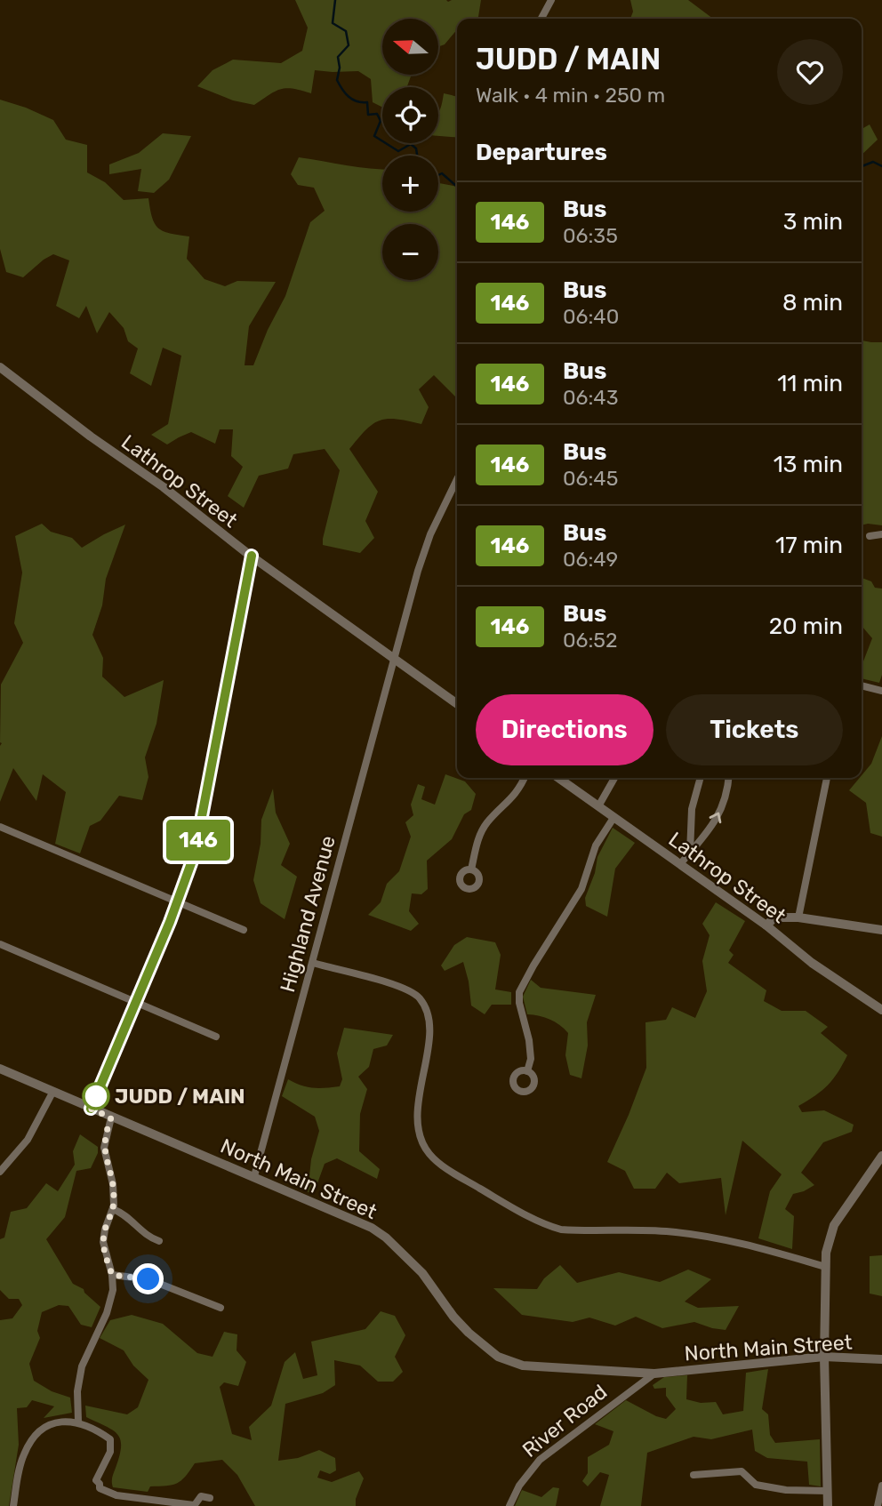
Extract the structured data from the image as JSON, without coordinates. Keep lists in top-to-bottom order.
{
  "streets": {
    "street": [
      "Lathrop Street",
      "Highland Avenue",
      "North Main Street",
      "River Road"
    ]
  },
  "crossings": [
    ["Lathrop Street", "Highland Avenue"],
    ["Highland Avenue", "North Main Street"],
    ["North Main Street", "River Road"]
  ],
  "places": ["JUDD / MAIN"],
  "lines": ["bus line 146"],
  "north": "left",
  "page": {
    "on_map": "146",
    "map_buttons": ["+", "−"],
    "heading": [
      ["JUDD / MAIN", "Walk · 4 min · 250 m"],
      "Departures"
    ],
    "list": [
      {
        "mark": "146",
        "name": "Bus",
        "note": "06:35",
        "value": "3 min"
      },
      {
        "mark": "146",
        "name": "Bus",
        "note": "06:40",
        "value": "8 min"
      },
      {
        "mark": "146",
        "name": "Bus",
        "note": "06:43",
        "value": "11 min"
      },
      {
        "mark": "146",
        "name": "Bus",
        "note": "06:45",
        "value": "13 min"
      },
      {
        "mark": "146",
        "name": "Bus",
        "note": "06:49",
        "value": "17 min"
      },
      {
        "mark": "146",
        "name": "Bus",
        "note": "06:52",
        "value": "20 min"
      }
    ],
    "buttons": ["Directions", "Tickets"]
  }
}
